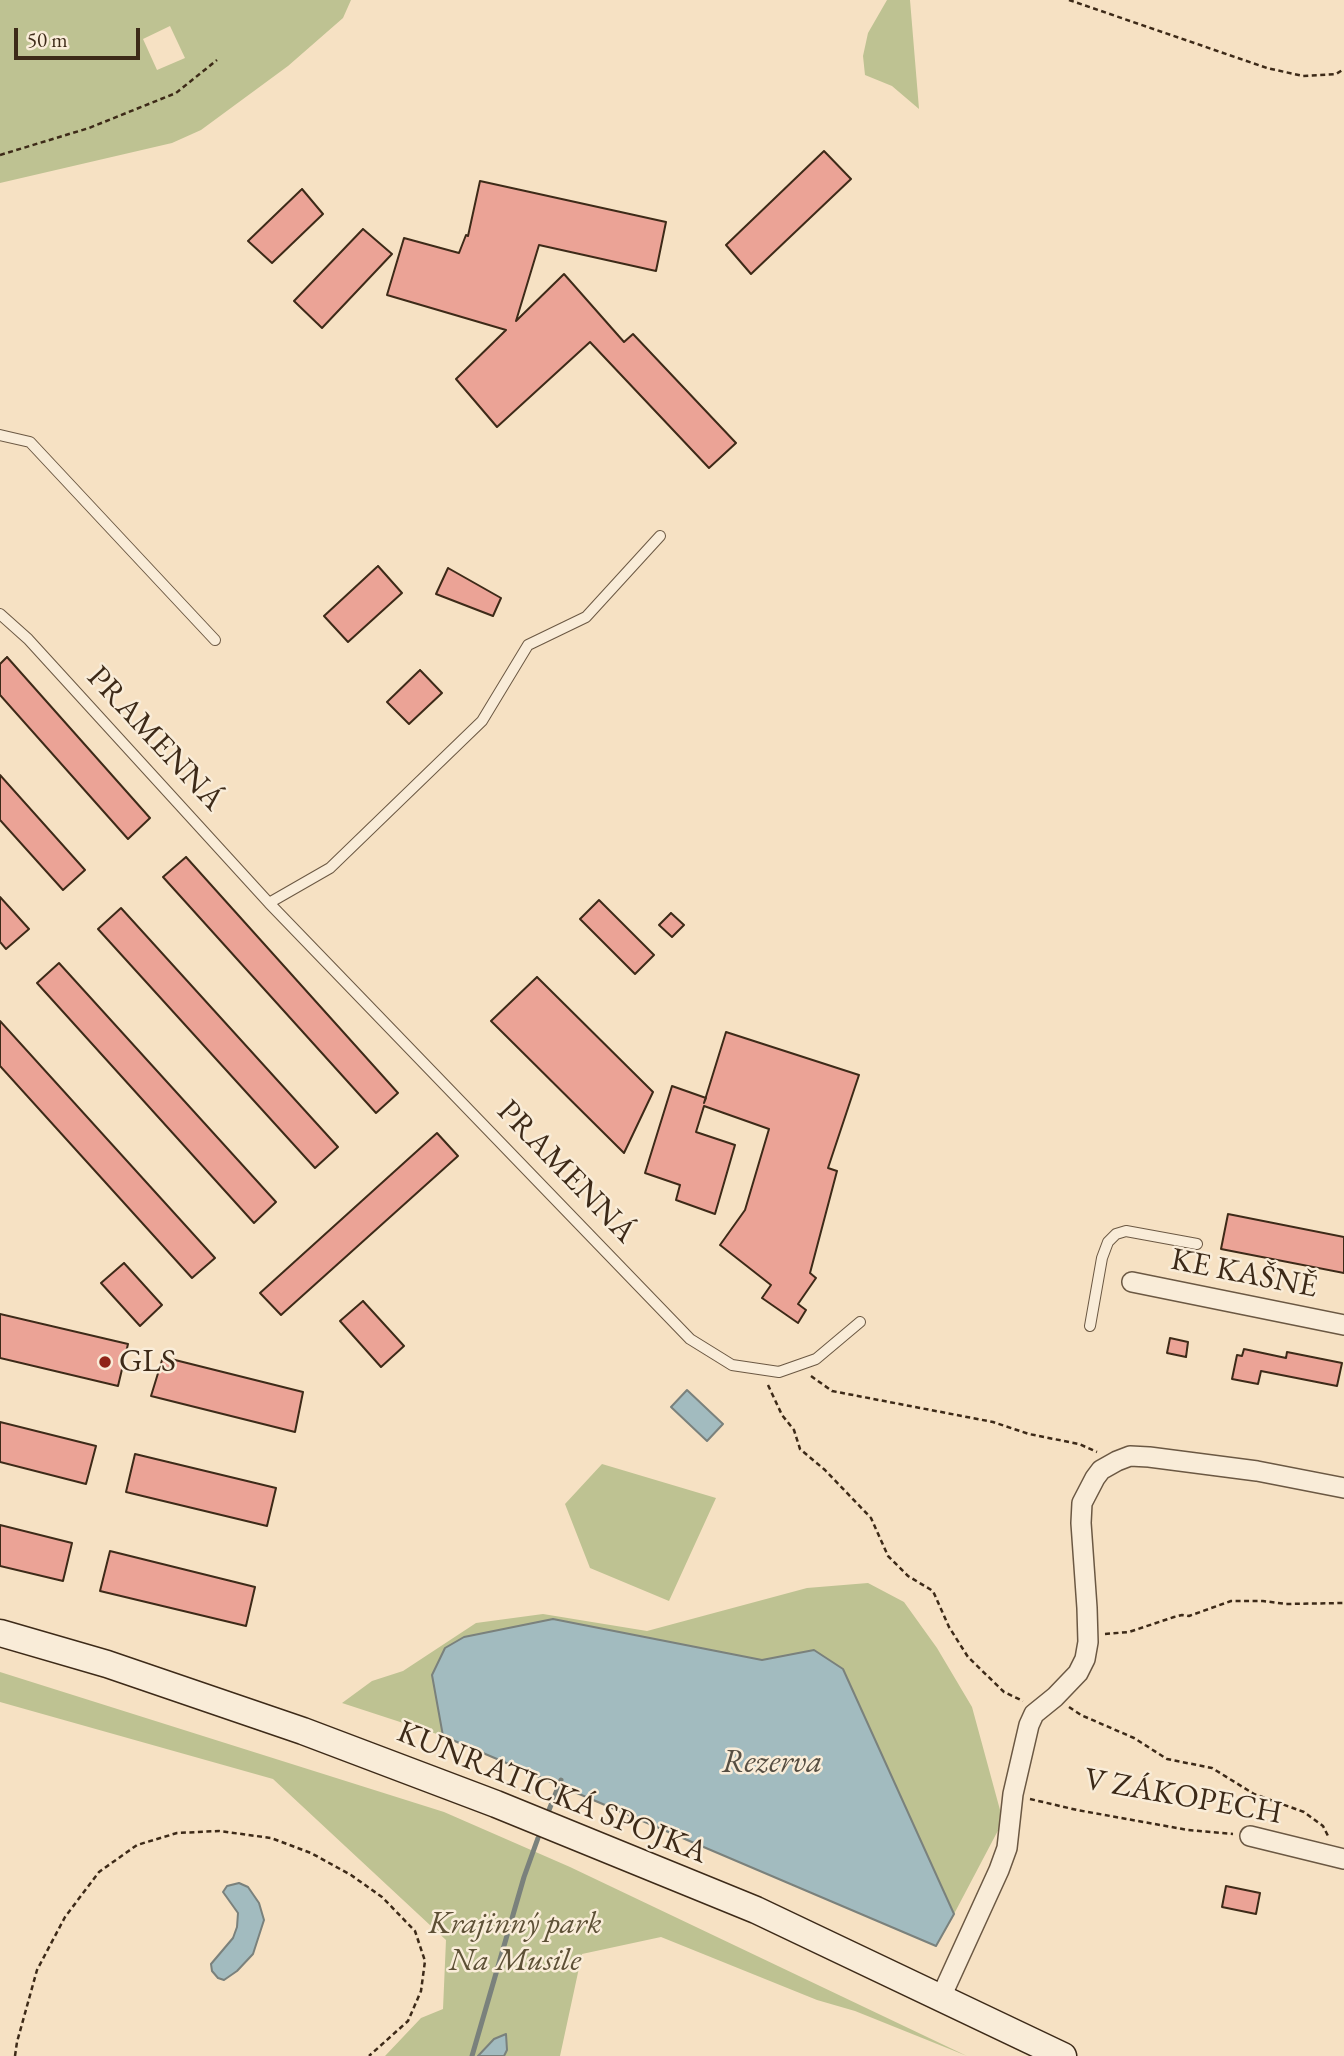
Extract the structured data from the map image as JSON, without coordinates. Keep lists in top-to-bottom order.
{
  "streets": {
    "main road": ["KUNRATICKÁ SPOJKA"],
    "street": ["KE KAŠNĚ", "V ZÁKOPECH"],
    "lane": ["PRAMENNÁ"]
  },
  "water": ["Rezerva"],
  "parks": ["Krajinný park Na Musile"],
  "places": ["GLS"],
  "scale_bar": "50 m"
}
